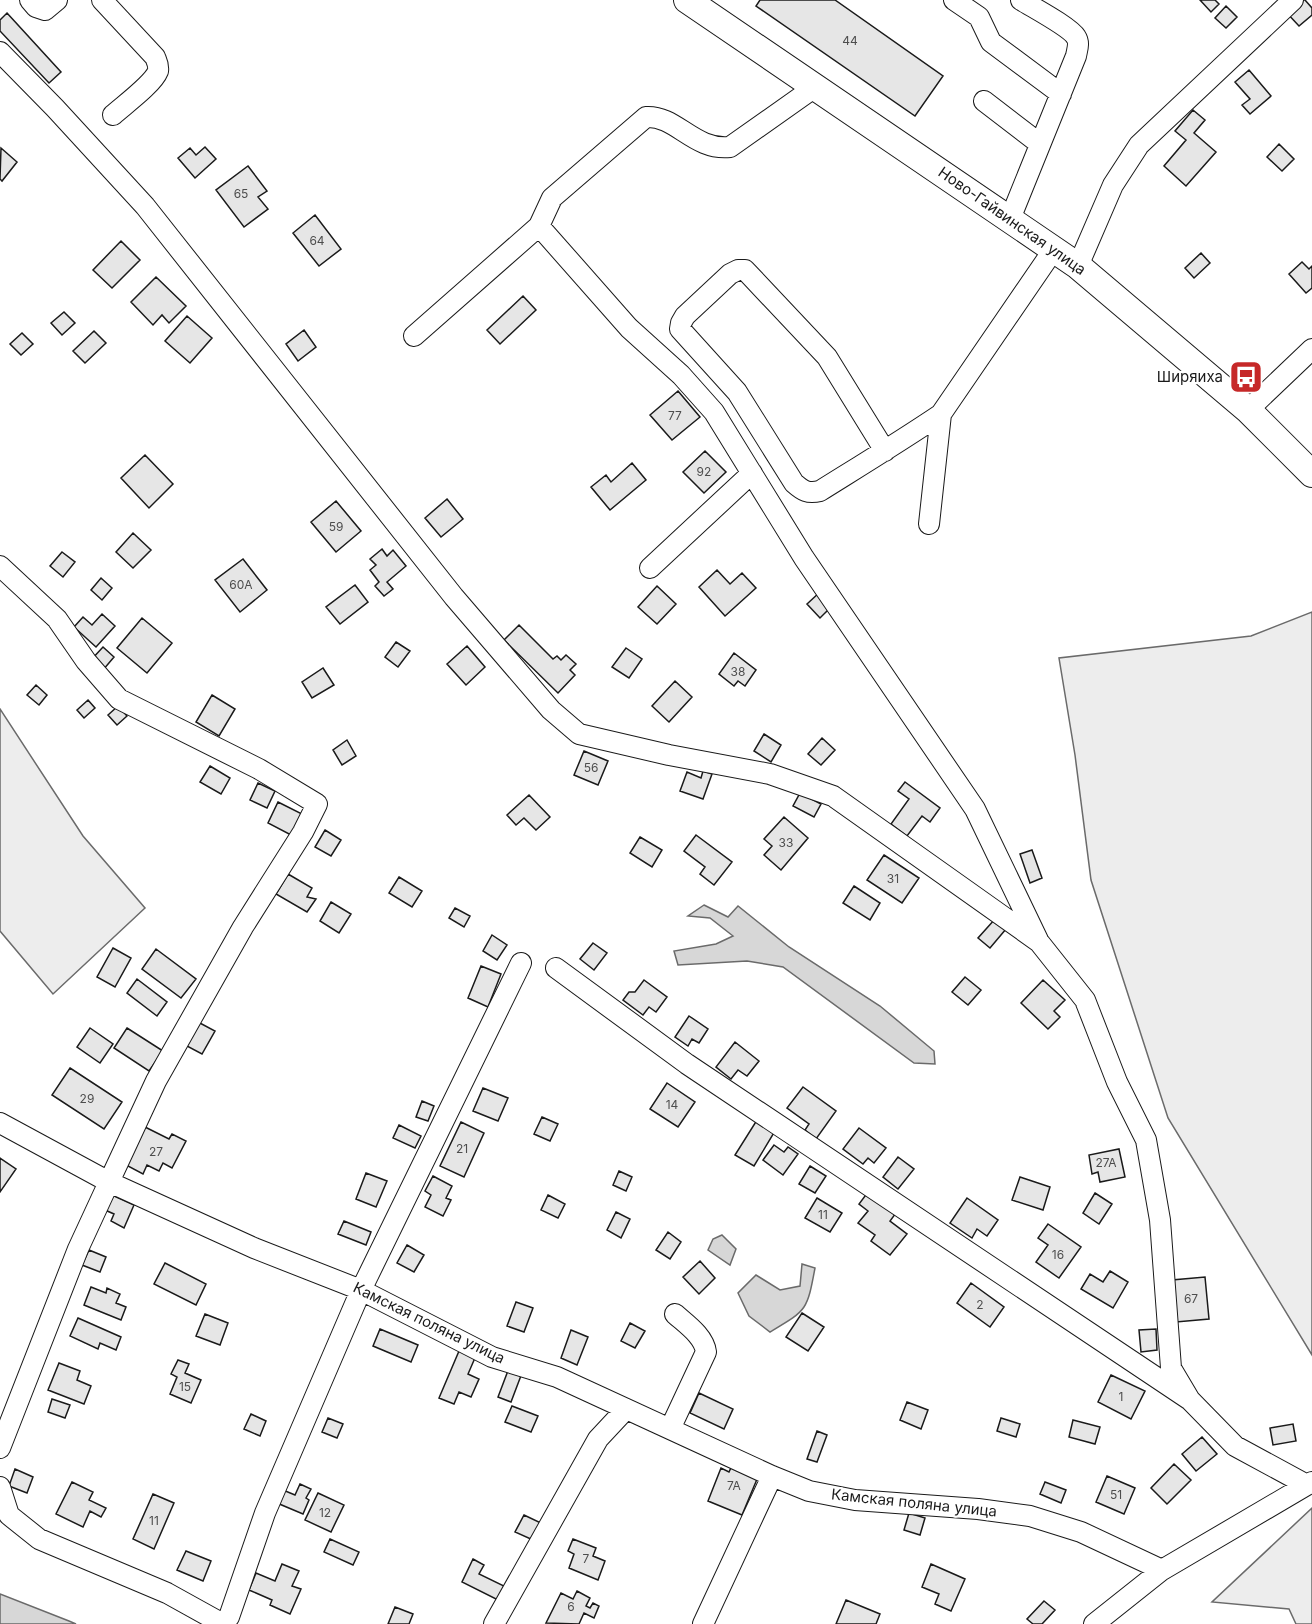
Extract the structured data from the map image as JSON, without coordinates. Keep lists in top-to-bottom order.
{
  "streets": {
    "main road": ["Ново-Гайвинская улица"],
    "street": ["Камская поляна улица"]
  },
  "places": {
    "bus stop": ["Ширяиха"]
  },
  "house_numbers": [
    "44",
    "65",
    "64",
    "77",
    "92",
    "59",
    "60А",
    "38",
    "56",
    "33",
    "31",
    "29",
    "14",
    "21",
    "27",
    "27А",
    "11",
    "16",
    "67",
    "2",
    "15",
    "1",
    "7А",
    "51",
    "12",
    "11",
    "7",
    "6"
  ]
}
